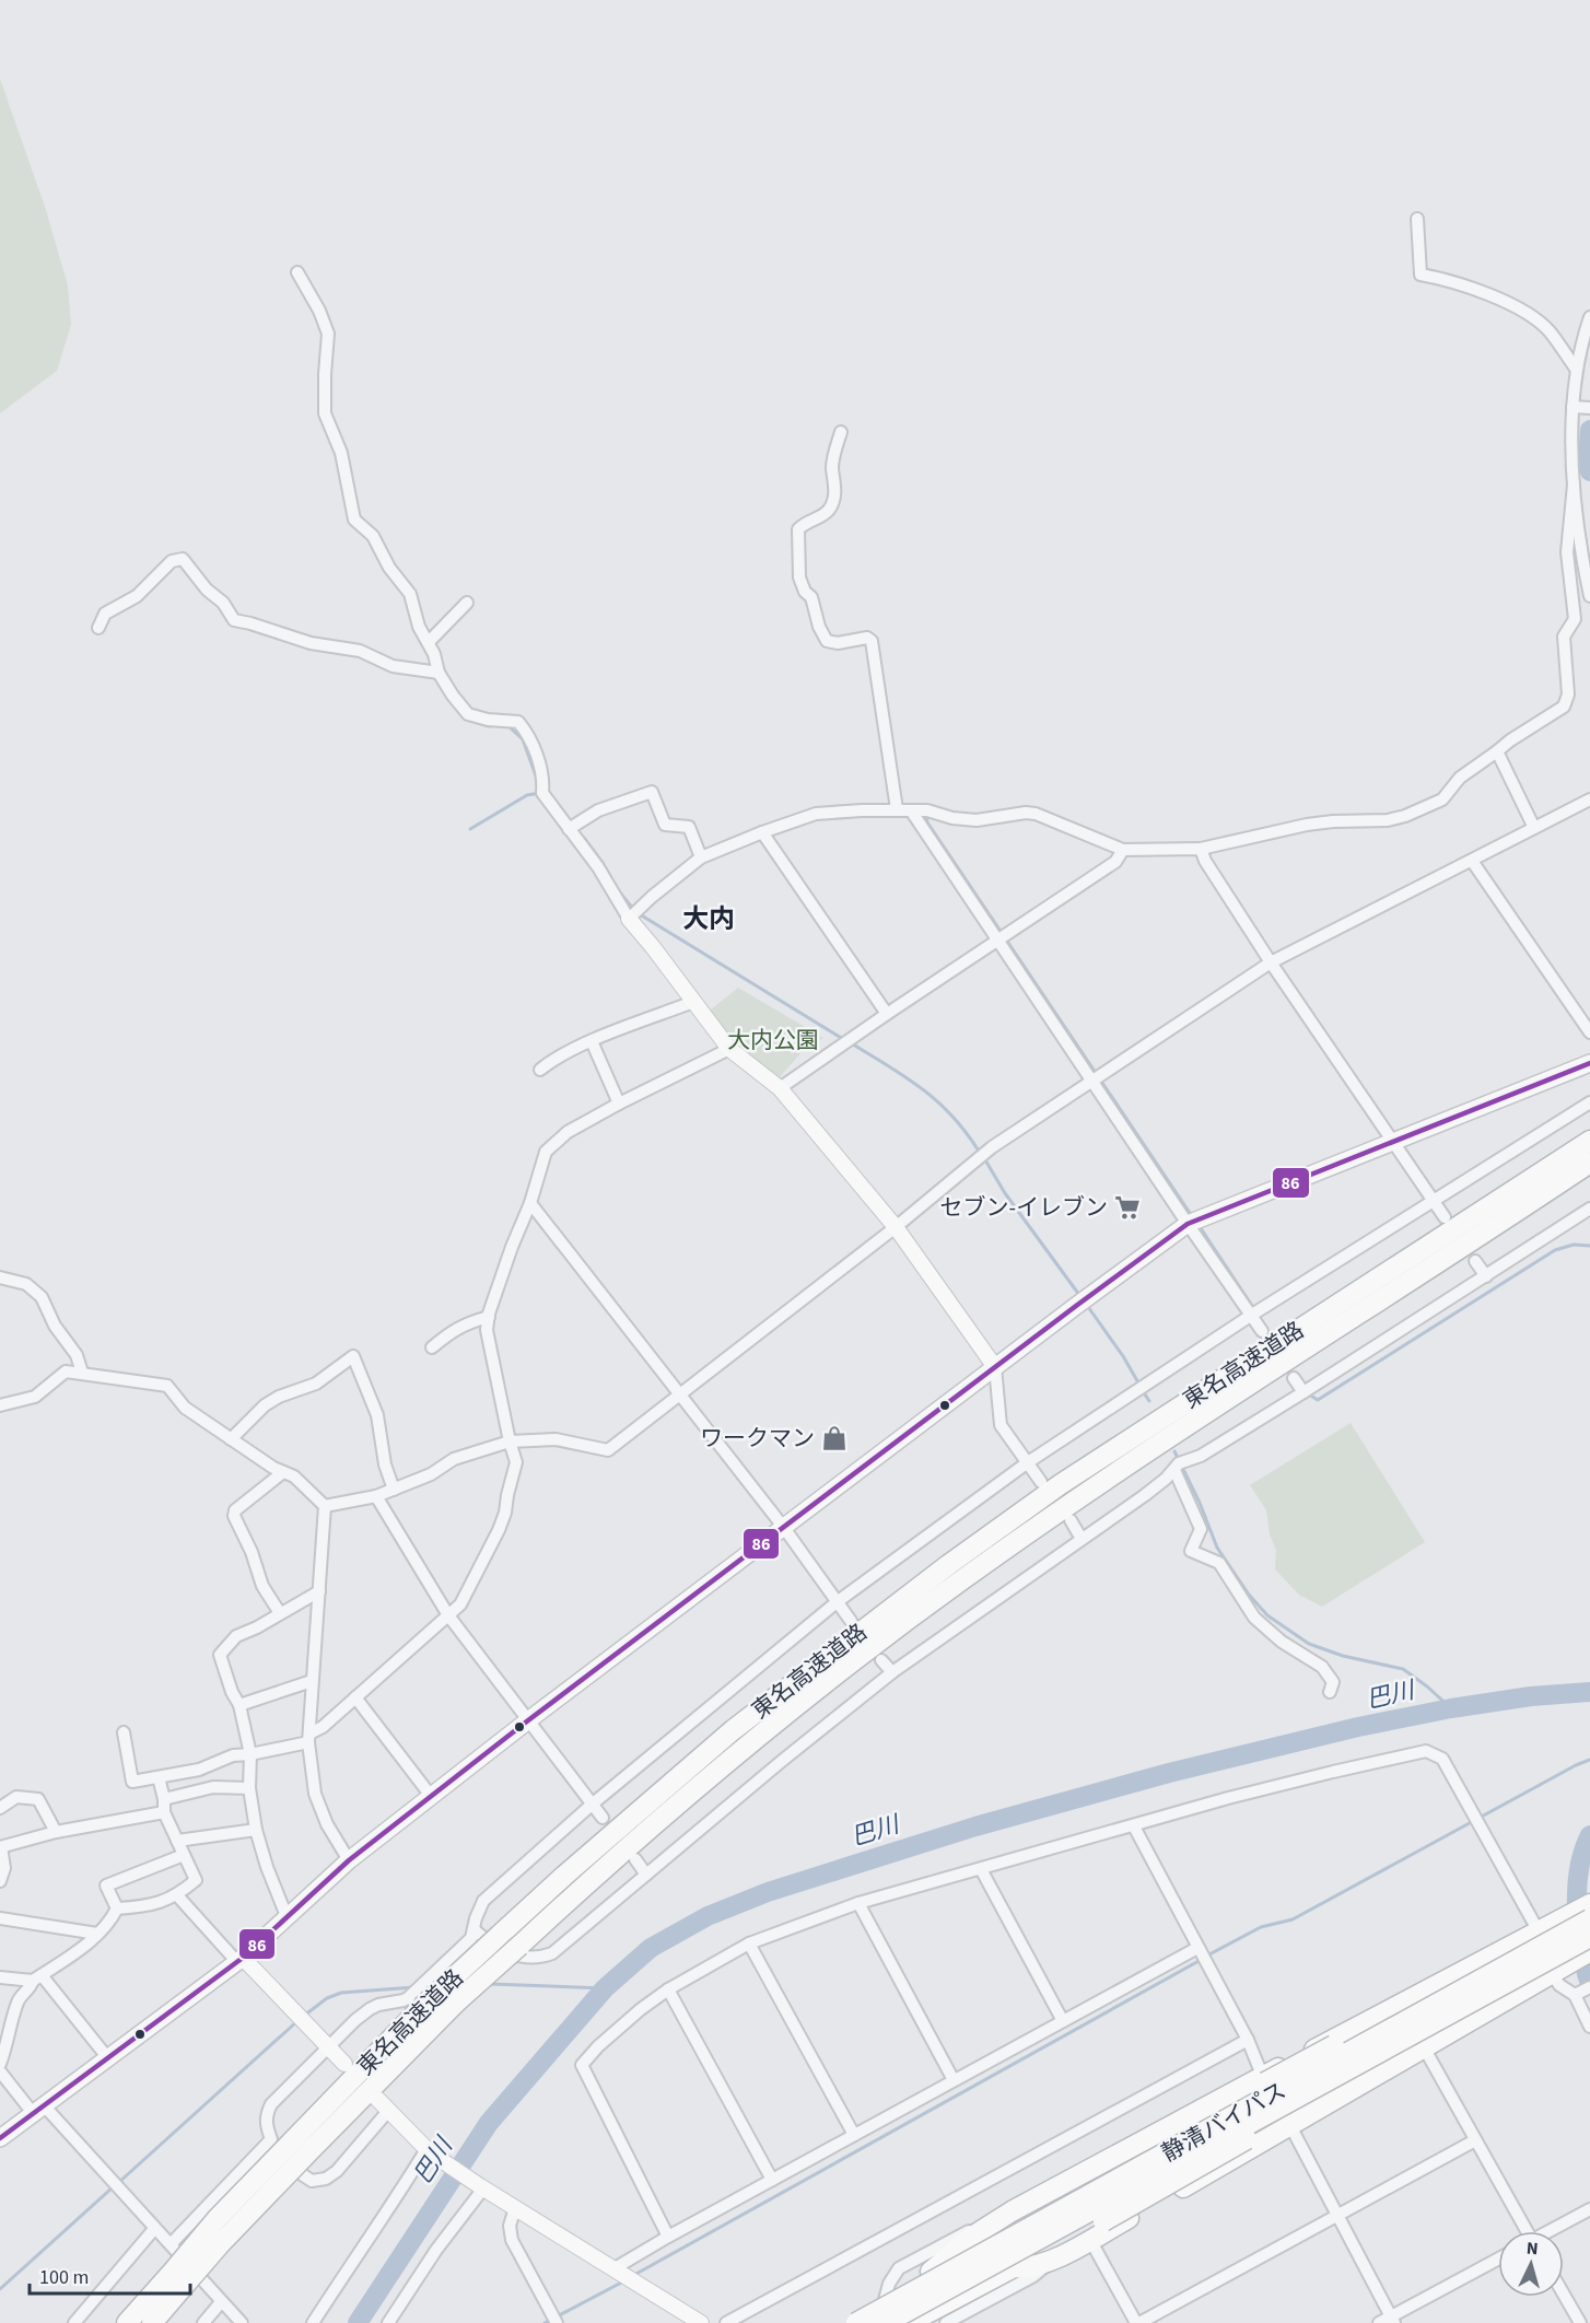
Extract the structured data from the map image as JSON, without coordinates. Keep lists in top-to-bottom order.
{
  "streets": {
    "highway": ["東名高速道路", "静清バイパス"]
  },
  "districts": ["大内"],
  "water": ["巴川"],
  "parks": ["大内公園"],
  "places": {
    "supermarket": ["セブン-イレブン"],
    "shop": ["ワークマン"]
  },
  "lines": ["transit line 86"],
  "scale_bar": "100 m",
  "north": "top"
}
